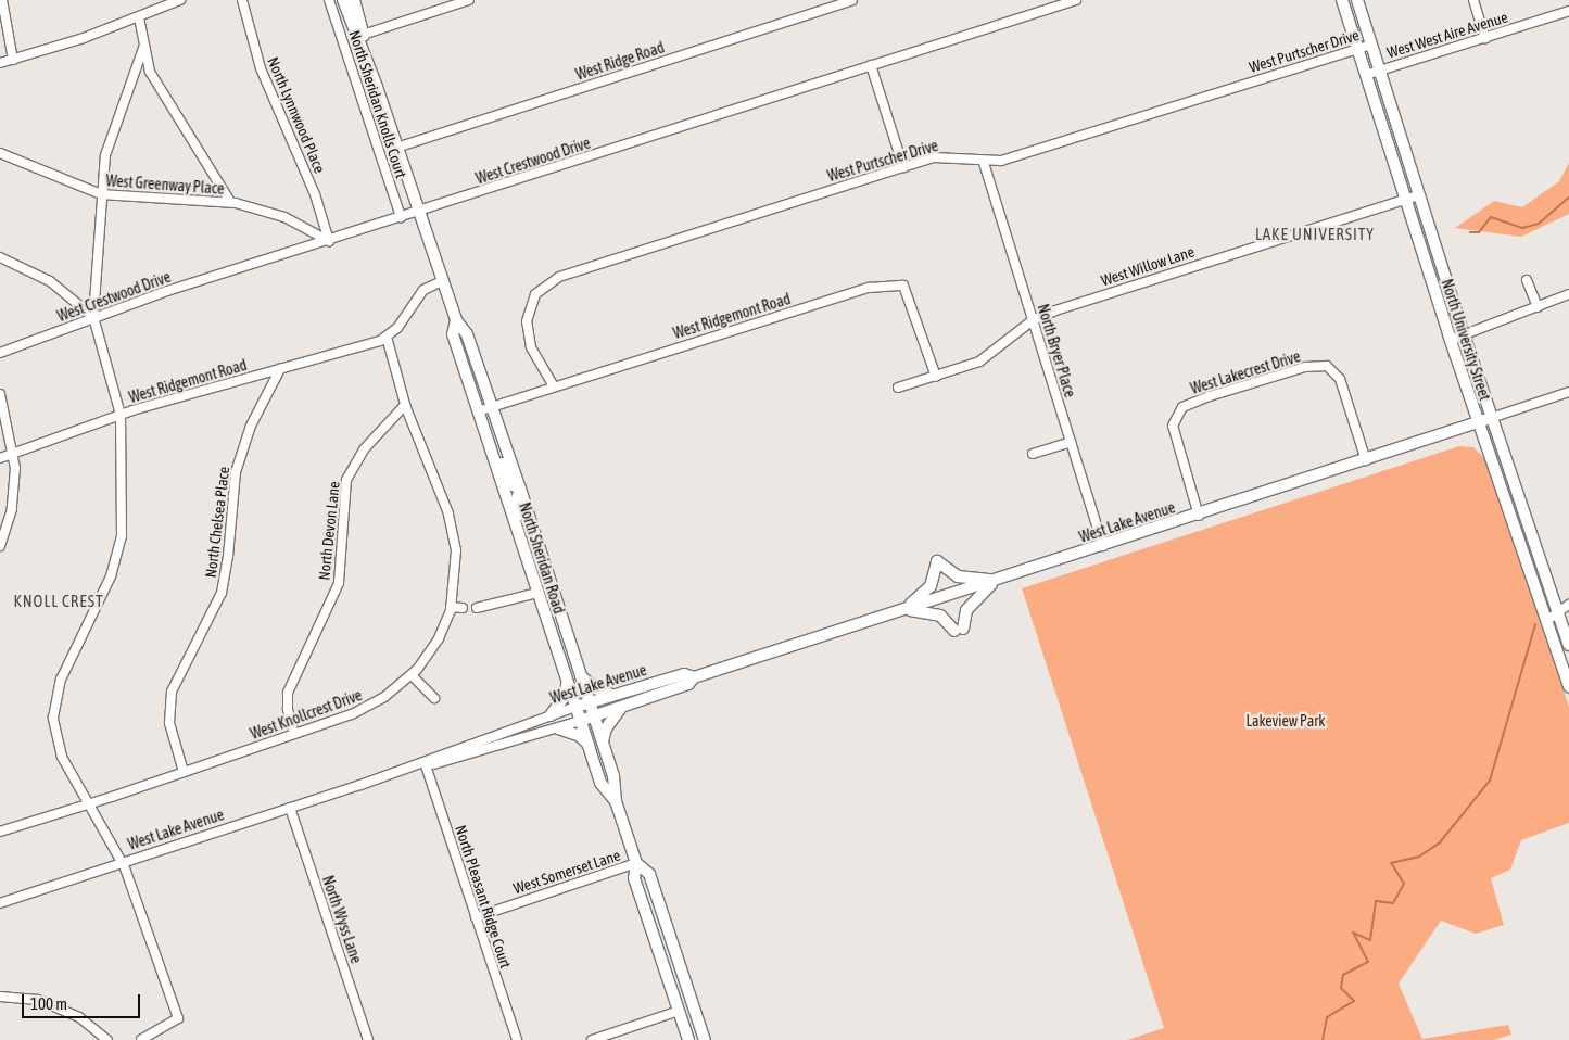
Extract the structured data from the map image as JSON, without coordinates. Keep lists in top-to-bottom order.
{
  "streets": {
    "main road": ["North University Street", "West Lake Avenue", "North Sheridan Road"],
    "street": [
      "West West Aire Avenue",
      "West Purtscher Drive",
      "West Ridge Road",
      "North Sheridan Knolls Court",
      "North Lynnwood Place",
      "West Crestwood Drive",
      "West Greenway Place",
      "West Willow Lane",
      "West Ridgemont Road",
      "North Bryer Place",
      "West Lakecrest Drive",
      "North Chelsea Place",
      "North Devon Lane",
      "West Knollcrest Drive",
      "West Somerset Lane",
      "North Pleasant Ridge Court",
      "North Wyss Lane"
    ]
  },
  "crossings": [
    ["West West Aire Avenue", "North University Street"],
    ["West Purtscher Drive", "West Ridgemont Road"],
    ["West Purtscher Drive", "North University Street"],
    ["West Purtscher Drive", "North Bryer Place"],
    ["West Ridge Road", "North Sheridan Road"],
    ["North Sheridan Knolls Court", "West Crestwood Drive"],
    ["North Lynnwood Place", "West Crestwood Drive"],
    ["North Lynnwood Place", "West Greenway Place"],
    ["West Crestwood Drive", "West Greenway Place"],
    ["West Crestwood Drive", "North Sheridan Road"],
    ["West Willow Lane", "West Ridgemont Road"],
    ["West Willow Lane", "North University Street"],
    ["West Willow Lane", "North Bryer Place"],
    ["West Ridgemont Road", "North Chelsea Place"],
    ["West Ridgemont Road", "North Sheridan Road"],
    ["West Ridgemont Road", "West Knollcrest Drive"],
    ["North University Street", "West Lake Avenue"],
    ["North Bryer Place", "West Lake Avenue"],
    ["West Lakecrest Drive", "West Lake Avenue"],
    ["North Chelsea Place", "West Knollcrest Drive"],
    ["West Lake Avenue", "North Sheridan Road"],
    ["West Lake Avenue", "North Pleasant Ridge Court"],
    ["West Lake Avenue", "North Wyss Lane"],
    ["North Devon Lane", "West Knollcrest Drive"],
    ["North Sheridan Road", "West Somerset Lane"],
    ["West Somerset Lane", "North Pleasant Ridge Court"]
  ],
  "districts": ["LAKE UNIVERSITY", "KNOLL CREST"],
  "parks": ["Lakeview Park"],
  "scale_bar": "100 m"
}
